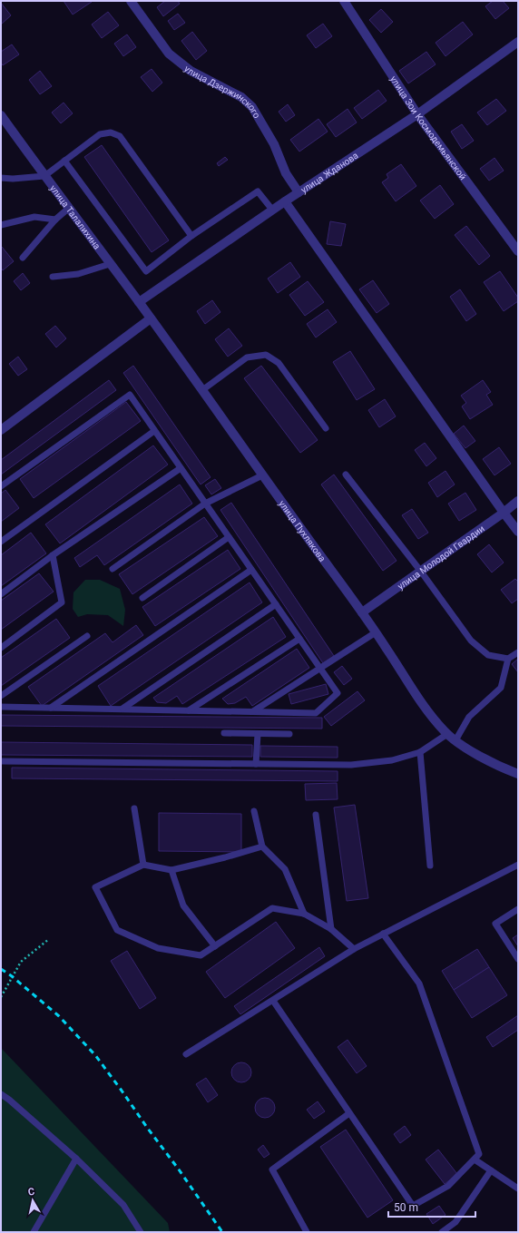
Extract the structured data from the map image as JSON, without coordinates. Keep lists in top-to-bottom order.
{
  "streets": {
    "street": [
      "улица Дзержинского",
      "улица Зои Космодемьянской",
      "улица Жданова",
      "улица Талалихина",
      "улица Пухлякова",
      "улица Молодой Гвардии"
    ]
  },
  "crossings": [
    ["улица Дзержинского", "улица Жданова"],
    ["улица Зои Космодемьянской", "улица Жданова"],
    ["улица Жданова", "улица Талалихина"],
    ["улица Талалихина", "улица Пухлякова"],
    ["улица Пухлякова", "улица Молодой Гвардии"]
  ],
  "scale_bar": "50 m",
  "north": "top"
}
